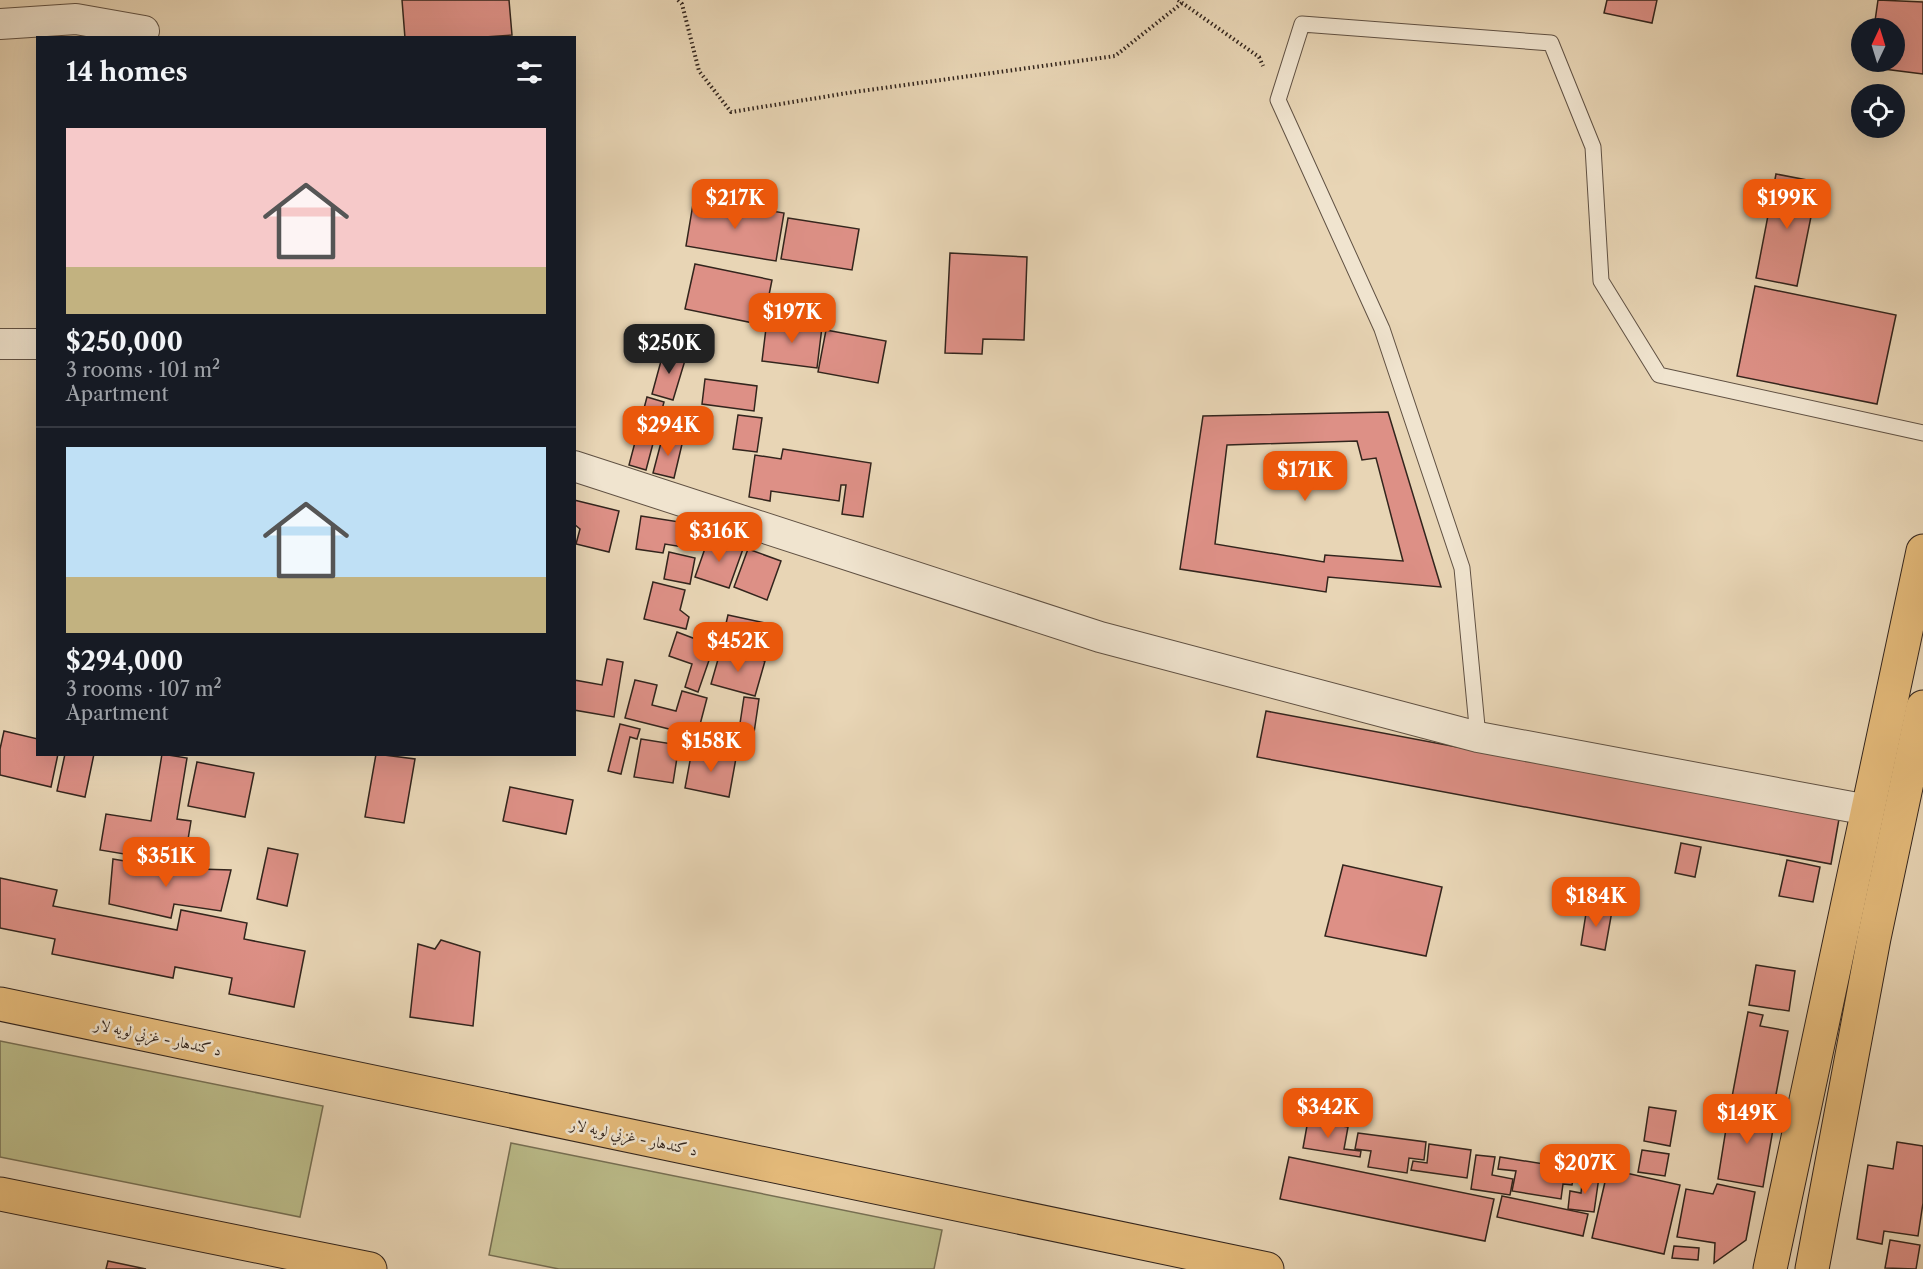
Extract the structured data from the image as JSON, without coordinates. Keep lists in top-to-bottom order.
{
  "streets": {
    "main road": ["د کندهار - غزني لويه لار"]
  },
  "north": "top",
  "page": {
    "heading": "14 homes",
    "list": [
      {
        "name": "$250,000",
        "note": "3 rooms · 101 m² · Apartment"
      },
      {
        "name": "$294,000",
        "note": "3 rooms · 107 m² · Apartment"
      }
    ],
    "price": [
      "$217K",
      "$199K",
      "$197K",
      "$250K",
      "$294K",
      "$171K",
      "$316K",
      "$452K",
      "$158K",
      "$351K",
      "$184K",
      "$342K",
      "$149K",
      "$207K"
    ]
  }
}
